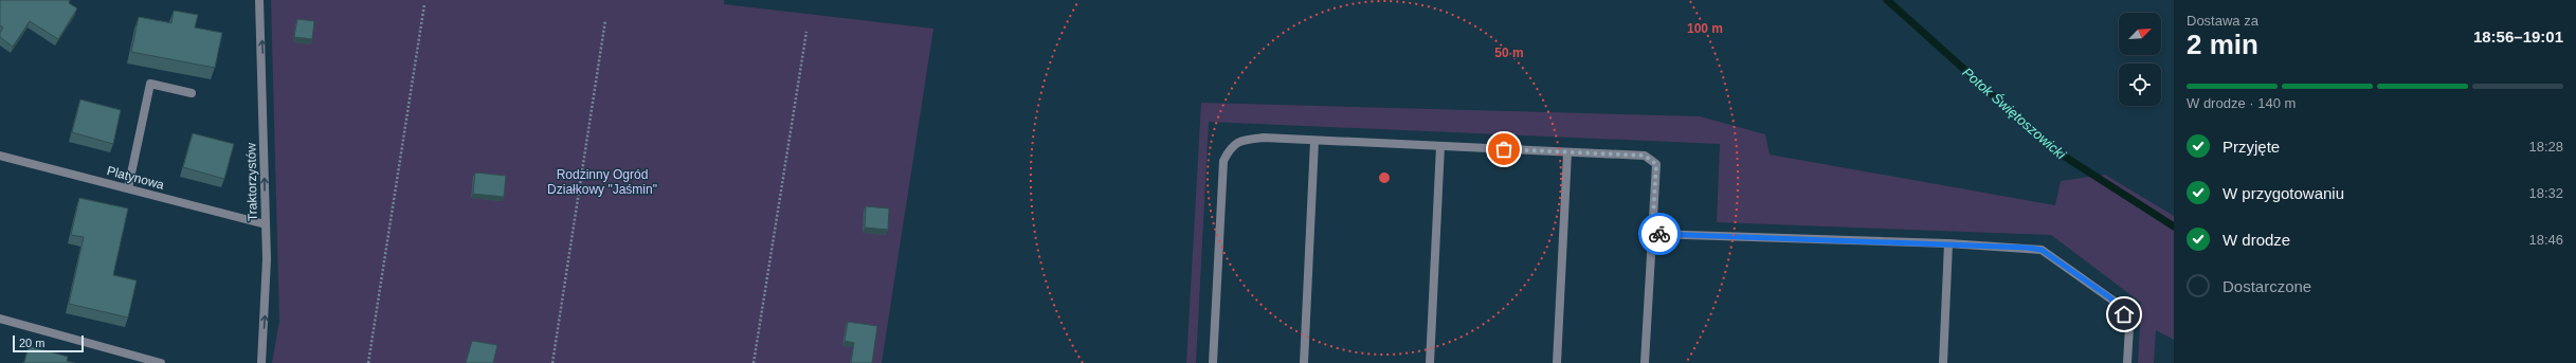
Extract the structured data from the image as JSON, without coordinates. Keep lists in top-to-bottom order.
{
  "streets": {
    "street": ["Platynowa", "Traktorzystów"]
  },
  "crossings": [
    ["Platynowa", "Traktorzystów"]
  ],
  "one_way": ["Traktorzystów"],
  "water": ["Potok Świętoszowicki"],
  "parks": ["Rodzinny Ogród Działkowy \"Jaśmin\""],
  "scale_bar": "20 m",
  "north": "top right",
  "page": {
    "heading": ["2 min", "Dostawa za", "18:56–19:01"],
    "bar": "W drodze · 140 m",
    "list": [
      ["Przyjęte", "18:28"],
      ["W przygotowaniu", "18:32"],
      ["W drodze", "18:46"],
      "Dostarczone"
    ],
    "scale": "20 m"
  },
  "rings": ["100 m", "50 m"]
}
